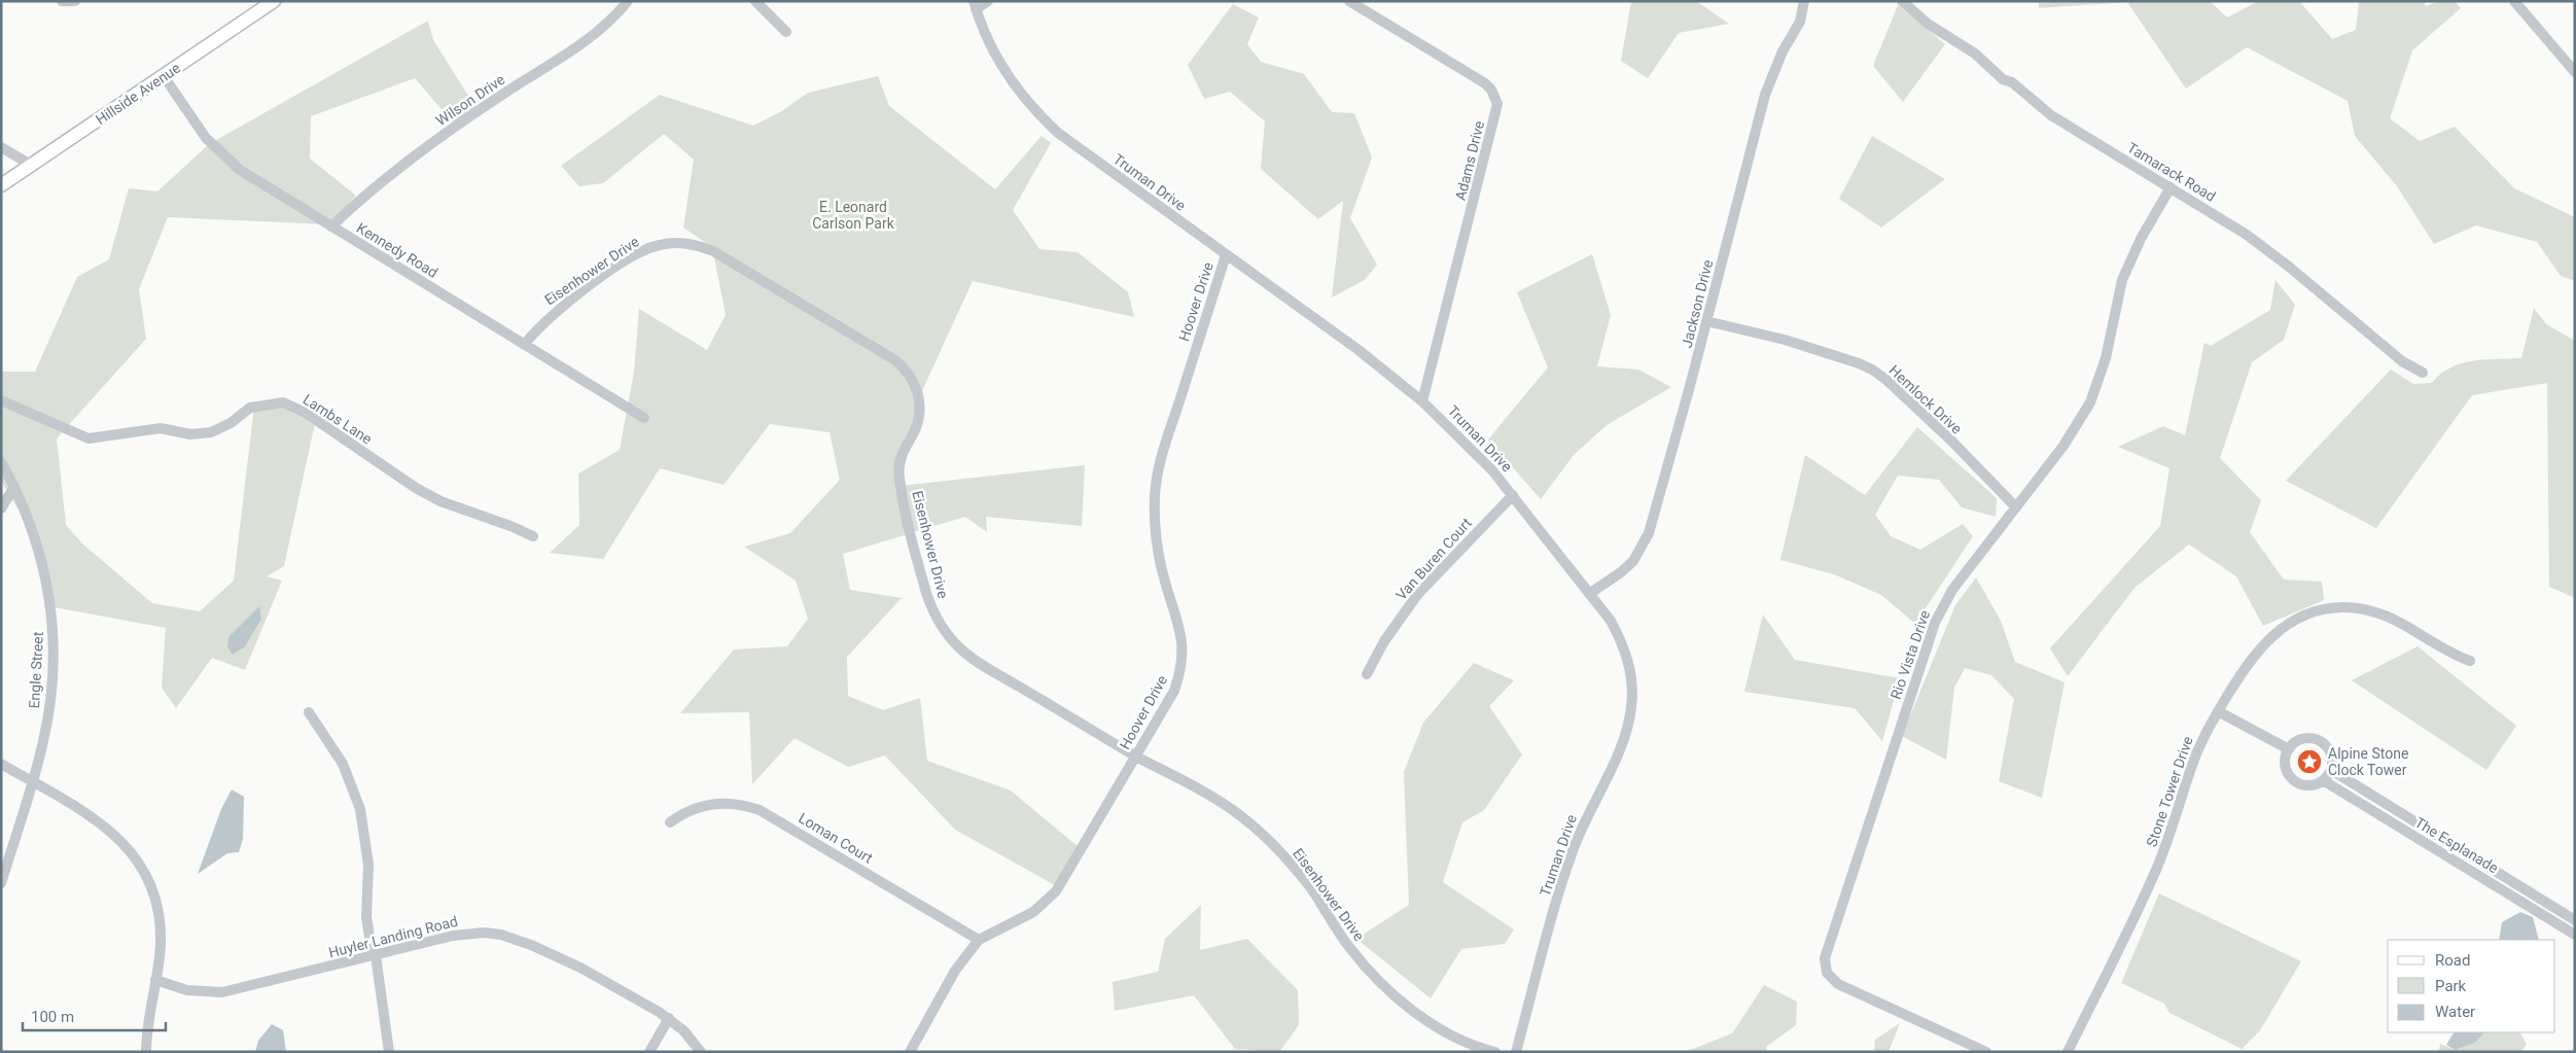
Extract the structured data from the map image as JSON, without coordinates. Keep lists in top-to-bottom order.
{
  "streets": {
    "main road": ["Hillside Avenue"],
    "street": [
      "Wilson Drive",
      "Adams Drive",
      "Tamarack Road",
      "Truman Drive",
      "Kennedy Road",
      "Eisenhower Drive",
      "Hoover Drive",
      "Jackson Drive",
      "Hemlock Drive",
      "Lambs Lane",
      "Van Buren Court",
      "Rio Vista Drive",
      "Engle Street",
      "Stone Tower Drive",
      "Loman Court",
      "The Esplanade",
      "Huyler Landing Road"
    ]
  },
  "crossings": [
    ["Hillside Avenue", "Kennedy Road"],
    ["Wilson Drive", "Kennedy Road"],
    ["Adams Drive", "Truman Drive"],
    ["Tamarack Road", "Rio Vista Drive"],
    ["Truman Drive", "Hoover Drive"],
    ["Truman Drive", "Jackson Drive"],
    ["Truman Drive", "Van Buren Court"],
    ["Kennedy Road", "Eisenhower Drive"],
    ["Eisenhower Drive", "Hoover Drive"],
    ["Hoover Drive", "Loman Court"],
    ["Jackson Drive", "Hemlock Drive"],
    ["Hemlock Drive", "Rio Vista Drive"]
  ],
  "parks": ["E. Leonard Carlson Park"],
  "places": {
    "place": ["Alpine Stone Clock Tower"]
  },
  "legend": ["Road", "Park", "Water"],
  "scale_bar": "100 m"
}
